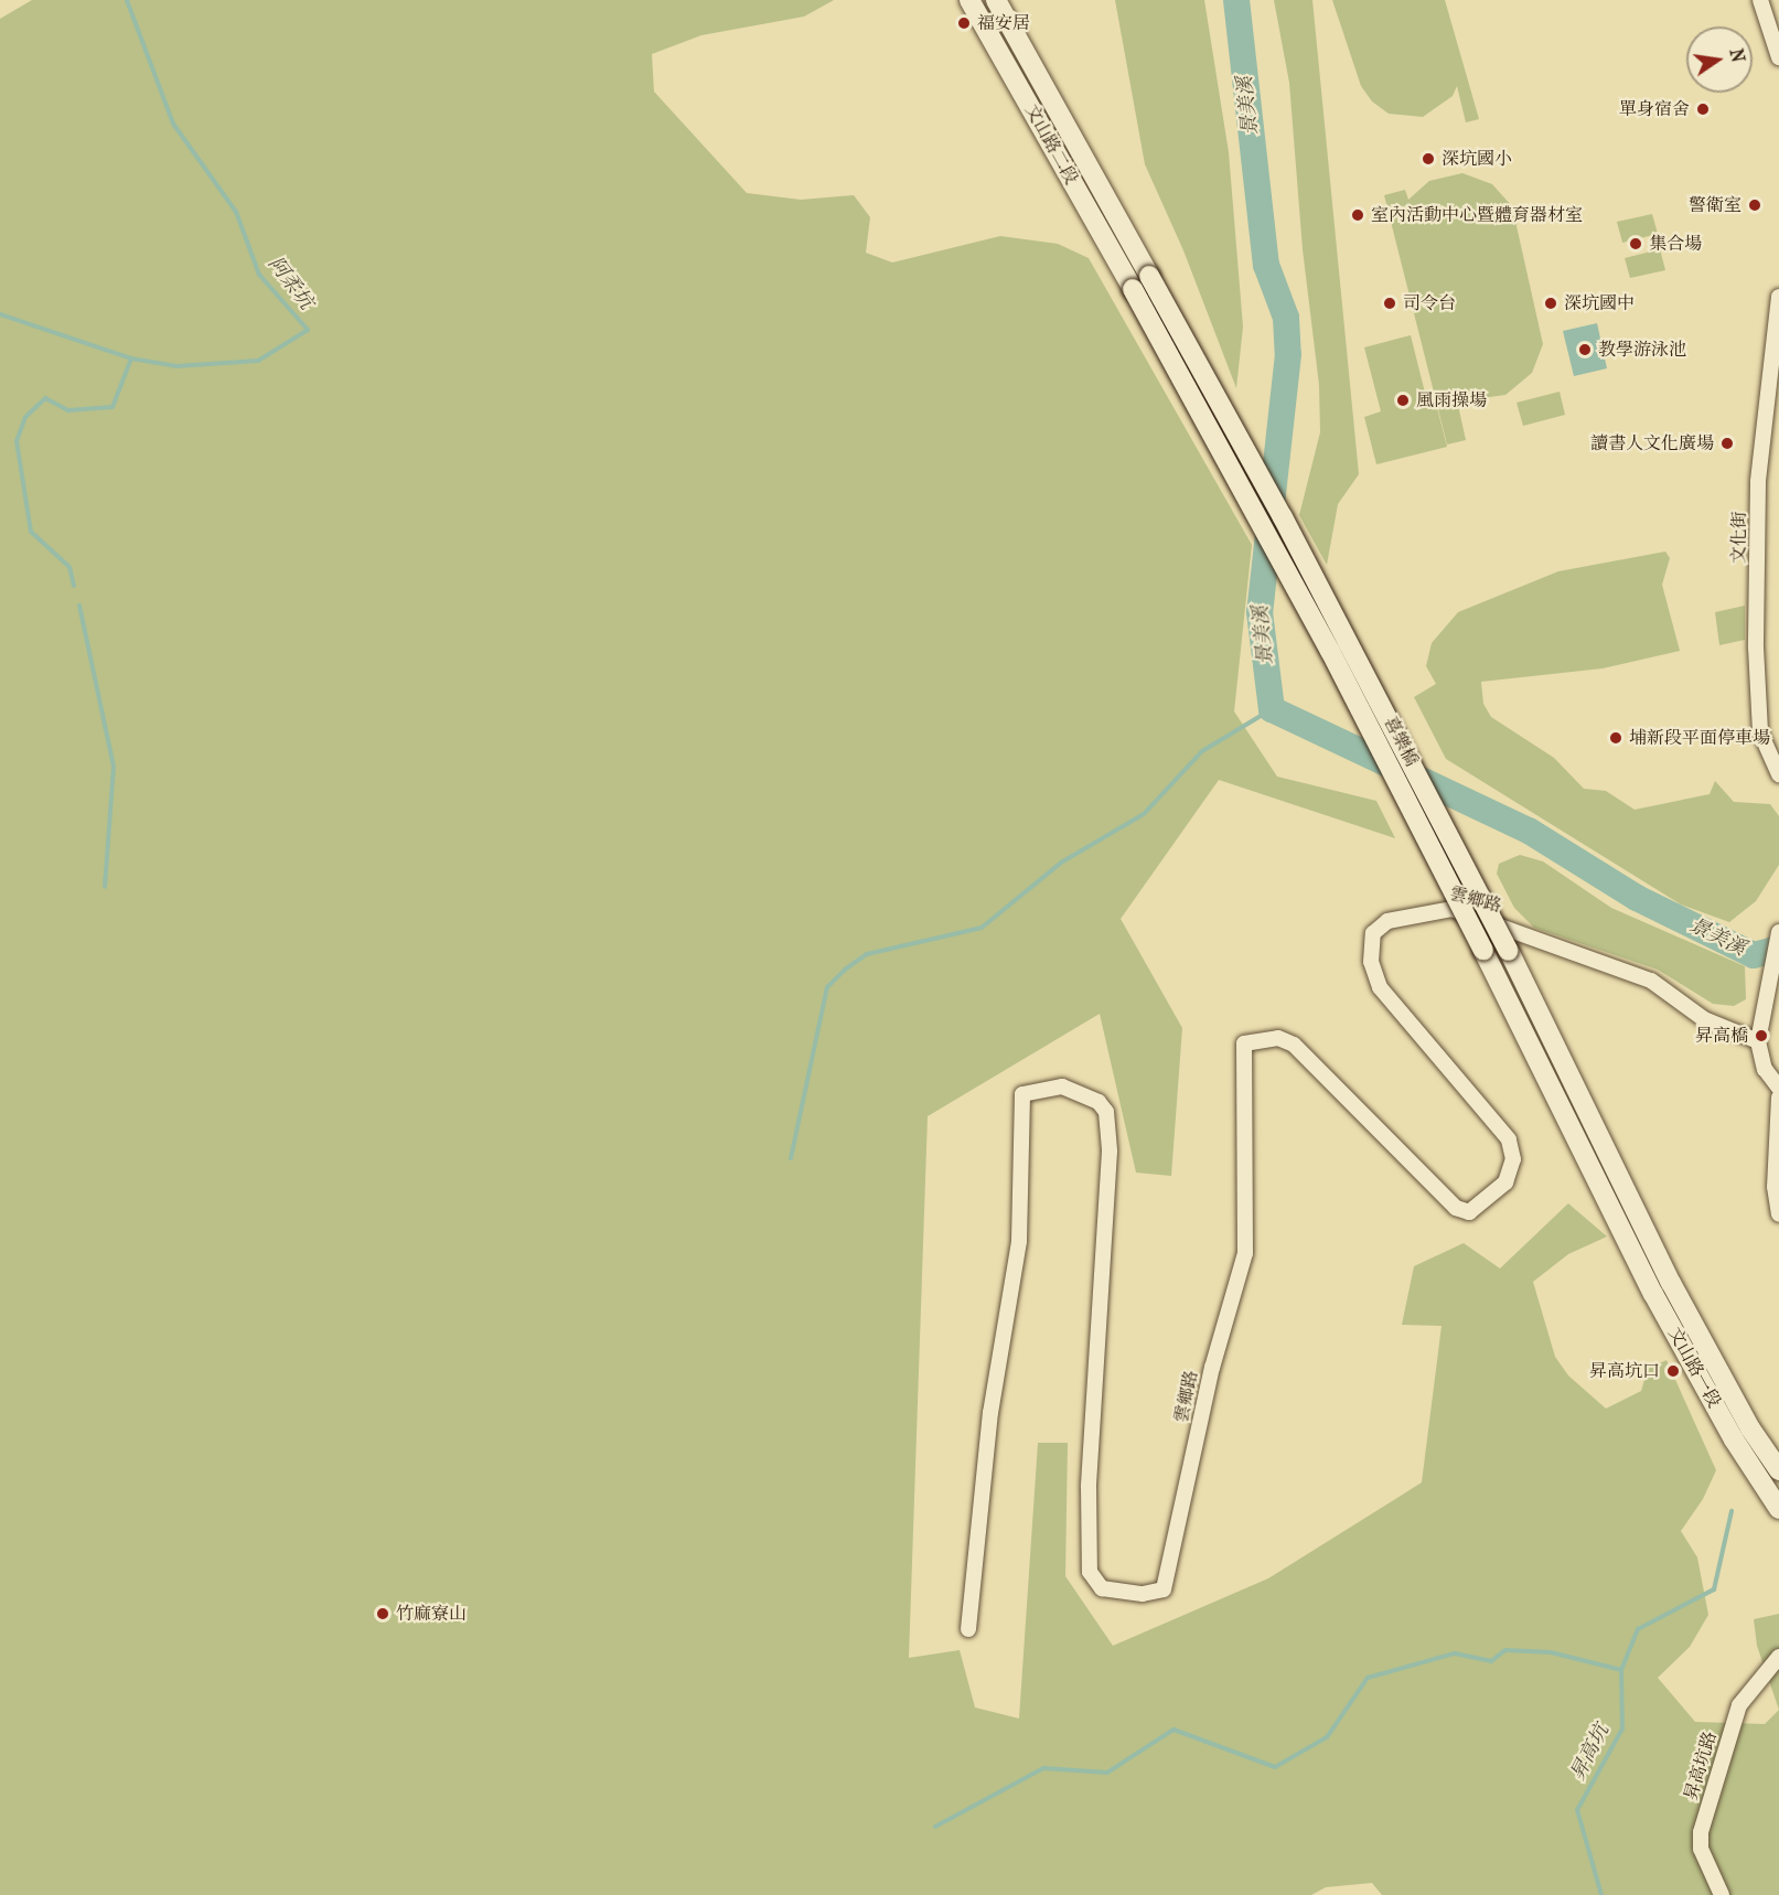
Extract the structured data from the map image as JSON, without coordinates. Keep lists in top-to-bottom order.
{
  "streets": {
    "main road": ["文山路二段", "喜樂橋", "文山路一段"],
    "street": ["文化街", "雲鄉路", "昇高坑路"]
  },
  "crossings": [
    ["文山路二段", "喜樂橋"],
    ["喜樂橋", "文山路一段"]
  ],
  "water": ["景美溪", "阿柔坑", "昇高坑"],
  "places": [
    "福安居",
    "單身宿舍",
    "深坑國小",
    "警衛室",
    "室內活動中心暨體育器材室",
    "集合場",
    "司令台",
    "深坑國中",
    "教學游泳池",
    "風雨操場",
    "讀書人文化廣場",
    "埔新段平面停車場",
    "昇高橋",
    "昇高坑口",
    "竹麻寮山"
  ],
  "north": "right"
}
